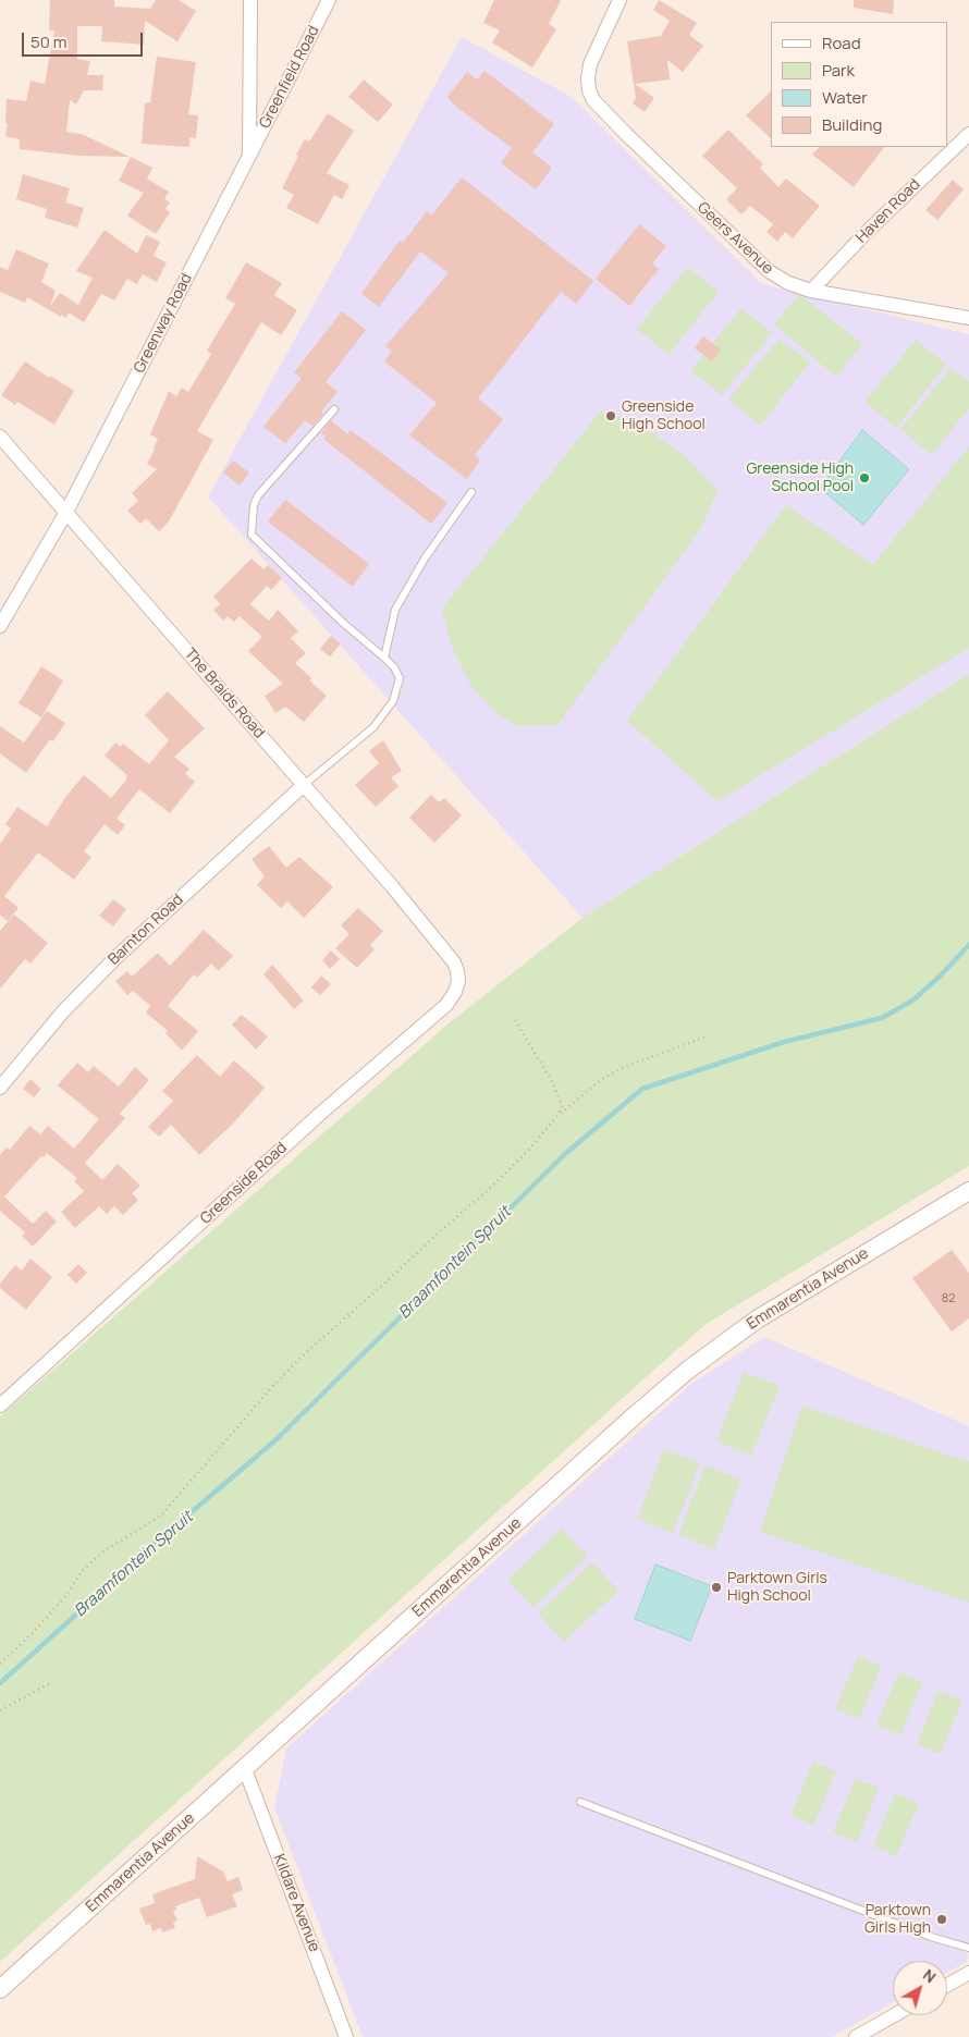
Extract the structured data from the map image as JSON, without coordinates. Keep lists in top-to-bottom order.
{
  "streets": {
    "street": [
      "Greenfield Road",
      "Haven Road",
      "Geers Avenue",
      "Greenway Road",
      "The Braids Road",
      "Barnton Road",
      "Greenside Road",
      "Emmarentia Avenue",
      "Kildare Avenue"
    ]
  },
  "crossings": [
    ["Greenfield Road", "Greenway Road"],
    ["Haven Road", "Geers Avenue"],
    ["Greenway Road", "The Braids Road"],
    ["The Braids Road", "Barnton Road"],
    ["The Braids Road", "Greenside Road"],
    ["Emmarentia Avenue", "Kildare Avenue"]
  ],
  "water": ["Braamfontein Spruit"],
  "places": [
    "Greenside High School",
    "Greenside High School Pool",
    "Parktown Girls High School",
    "Parktown Girls High"
  ],
  "house_numbers": ["82"],
  "legend": [
    "Road",
    "Park",
    "Water",
    "Building"
  ],
  "scale_bar": "50 m",
  "north": "top right"
}
